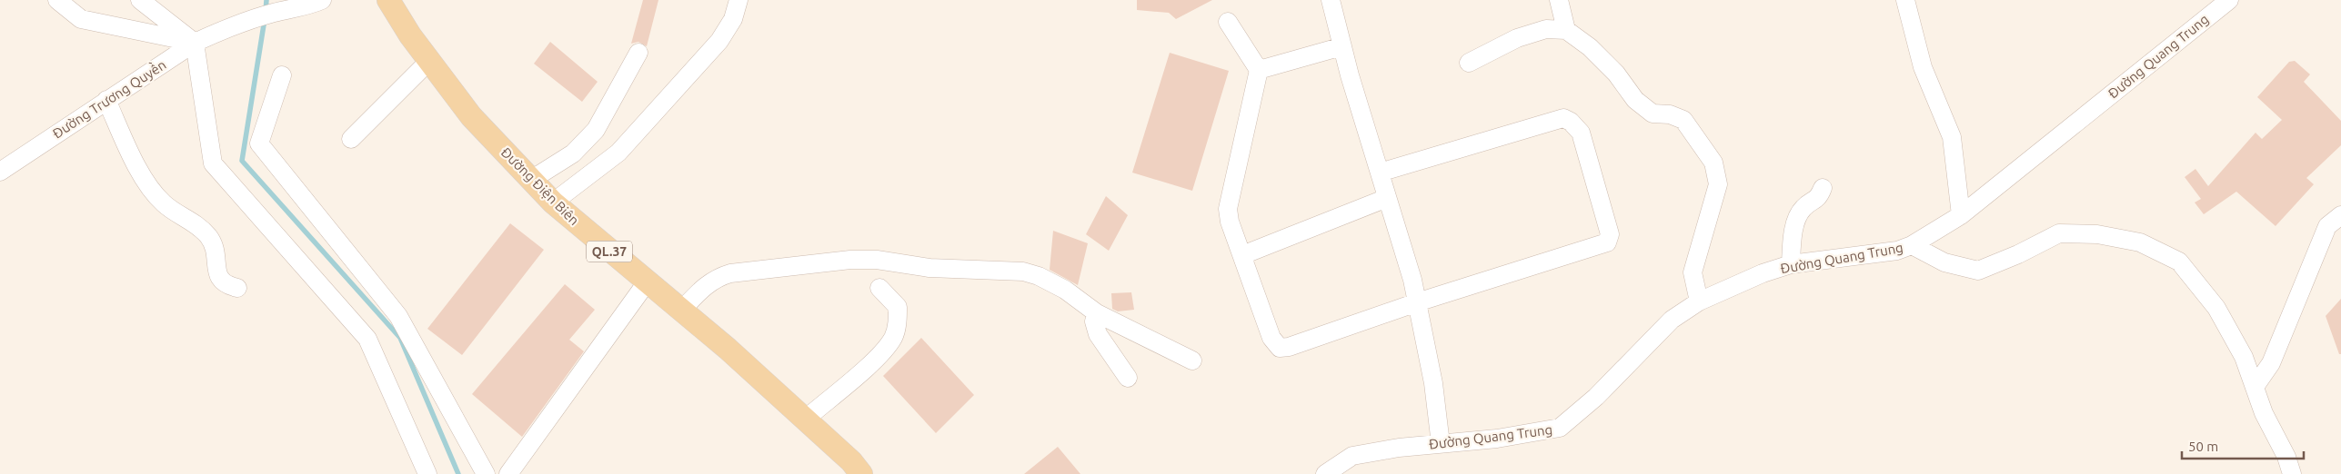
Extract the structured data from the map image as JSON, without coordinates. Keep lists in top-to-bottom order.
{
  "streets": {
    "main road": ["Đường Điện Biên", "QL.37"],
    "street": ["Đường Quang Trung", "Đường Trương Quyền"]
  },
  "scale_bar": "50 m"
}
